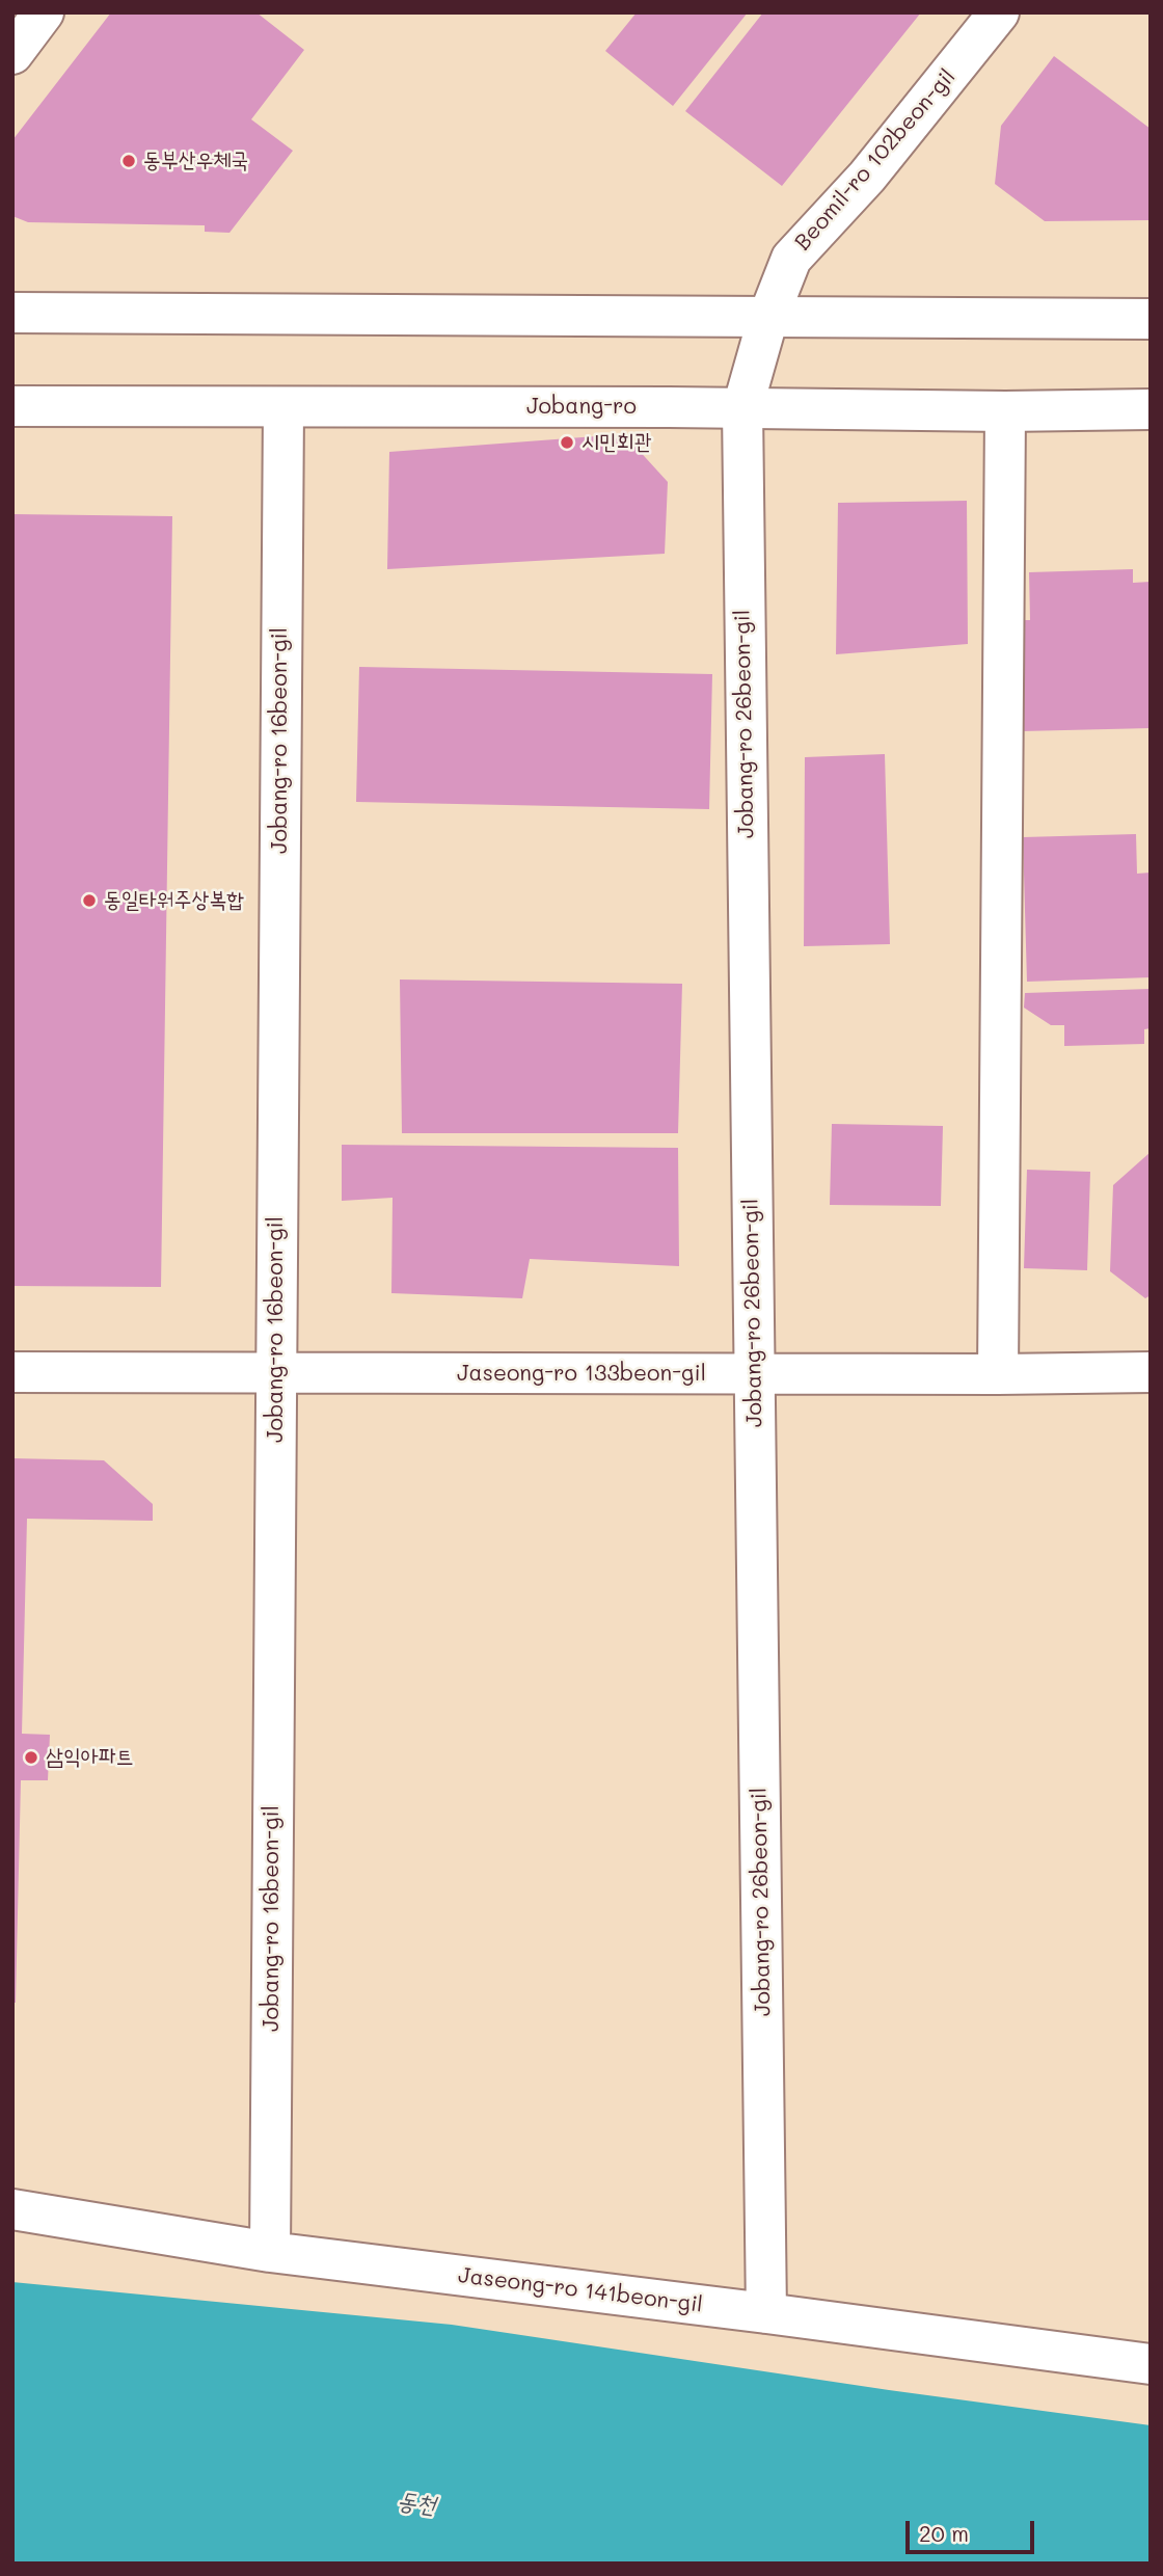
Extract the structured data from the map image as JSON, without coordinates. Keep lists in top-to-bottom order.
{
  "streets": {
    "street": [
      "Beomil-ro 102beon-gil",
      "Jobang-ro",
      "Jobang-ro 26beon-gil",
      "Jobang-ro 16beon-gil",
      "Jaseong-ro 133beon-gil",
      "Jaseong-ro 141beon-gil"
    ]
  },
  "crossings": [
    ["Beomil-ro 102beon-gil", "Jobang-ro 26beon-gil"],
    ["Jobang-ro", "Jobang-ro 26beon-gil"],
    ["Jobang-ro", "Jobang-ro 16beon-gil"],
    ["Jobang-ro 26beon-gil", "Jaseong-ro 133beon-gil"],
    ["Jobang-ro 26beon-gil", "Jaseong-ro 141beon-gil"],
    ["Jobang-ro 16beon-gil", "Jaseong-ro 133beon-gil"],
    ["Jobang-ro 16beon-gil", "Jaseong-ro 141beon-gil"]
  ],
  "water": ["동천"],
  "places": [
    "동부산우체국",
    "시민회관",
    "동일타워주상복합",
    "삼익아파트"
  ],
  "scale_bar": "20 m"
}
